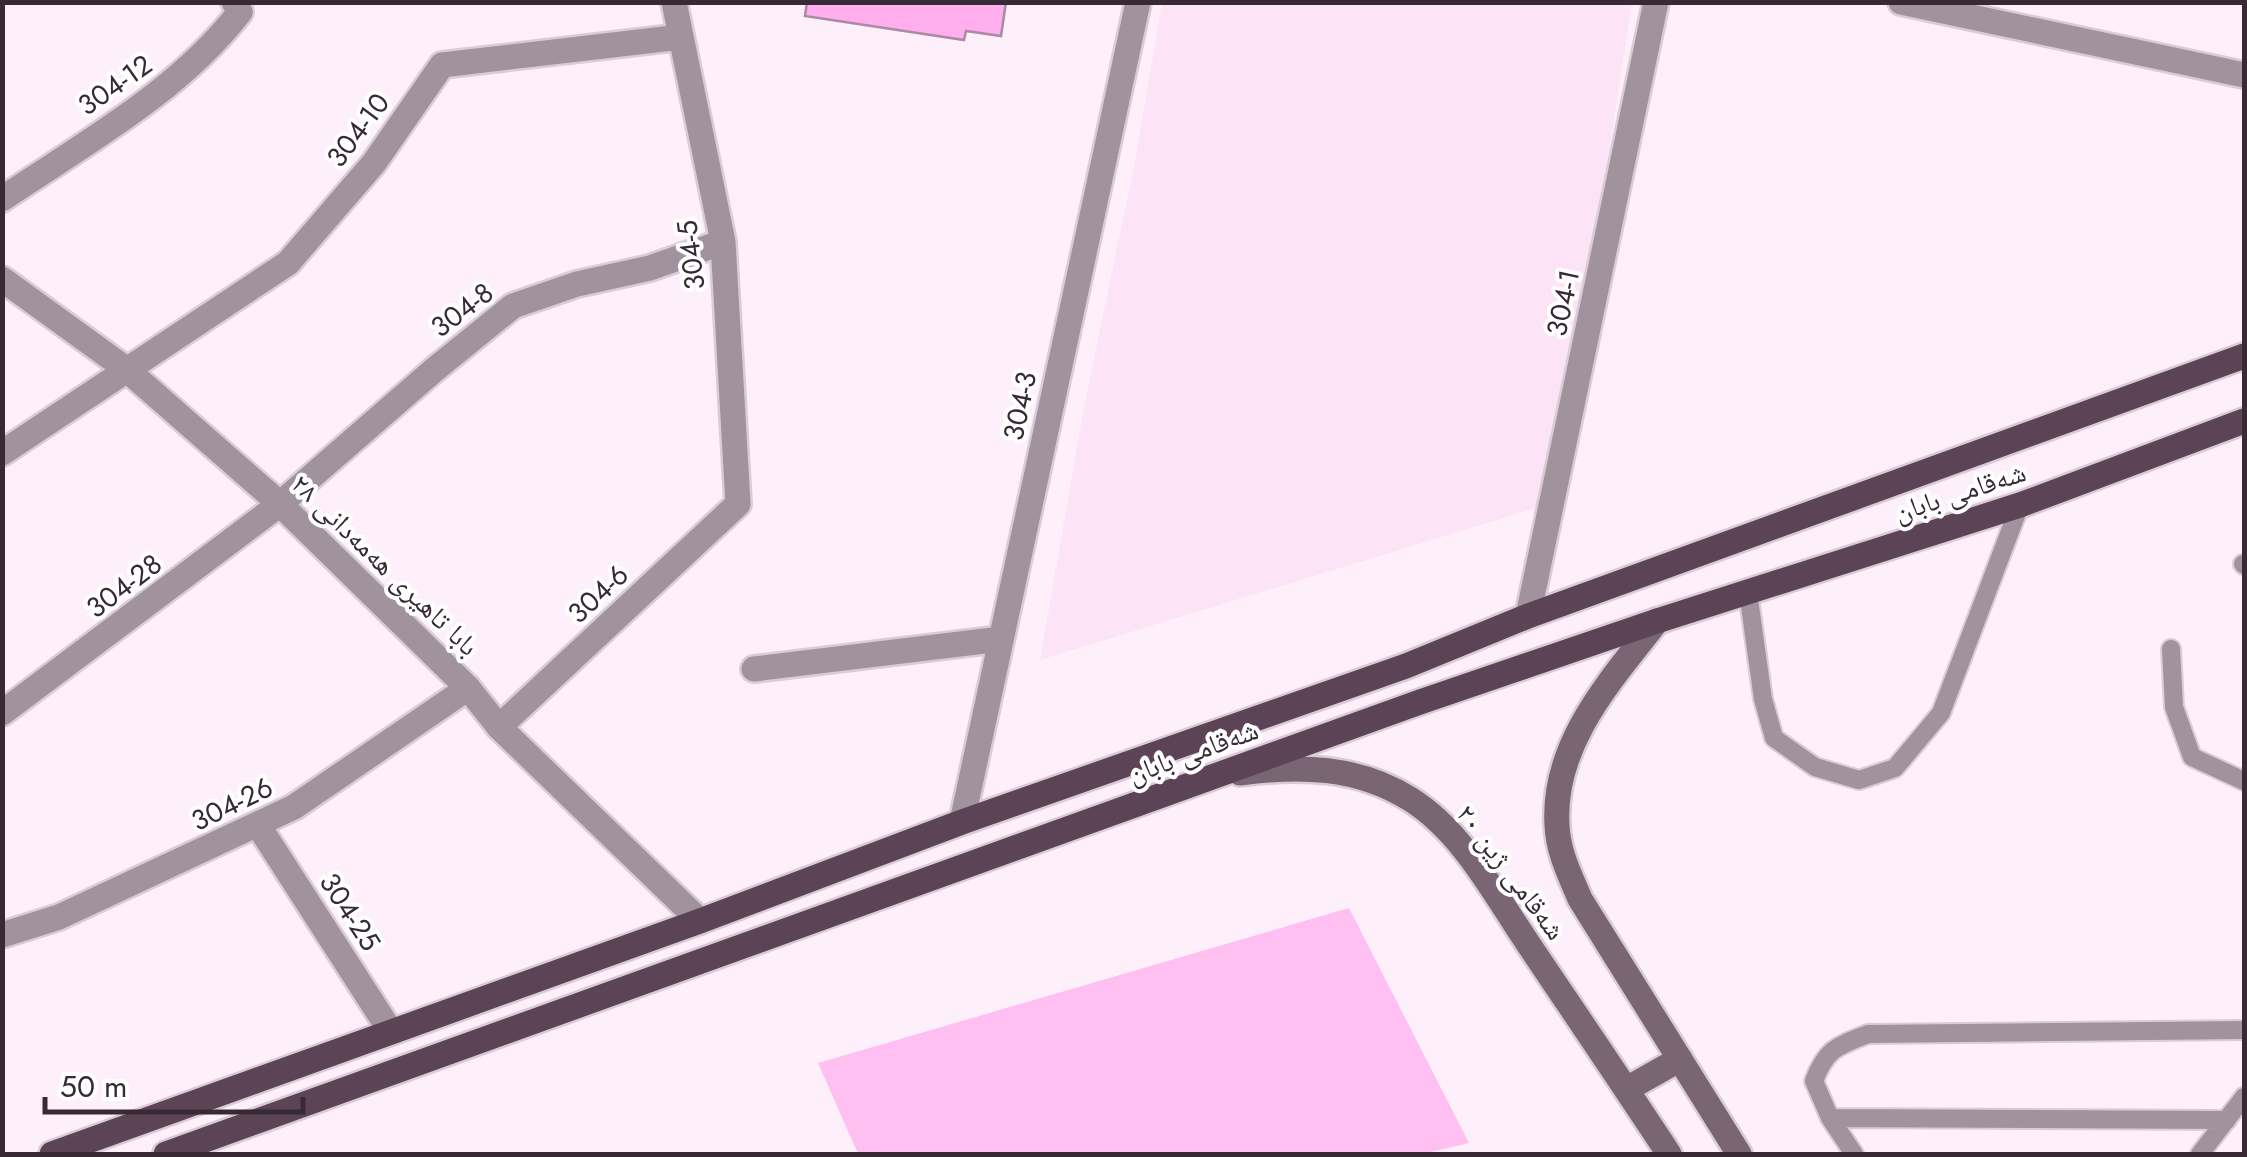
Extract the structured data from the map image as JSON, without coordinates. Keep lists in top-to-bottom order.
{
  "streets": {
    "main road": ["شەقامی بابان", "شەقامی ژین ٢٠"],
    "street": [
      "304-12",
      "304-10",
      "304-5",
      "304-1",
      "304-8",
      "304-3",
      "بابا تاهیری هەمەدانی ٢٨",
      "304-28",
      "304-6",
      "304-26",
      "304-25"
    ]
  },
  "crossings": [
    ["304-10", "304-5"],
    ["304-10", "بابا تاهیری هەمەدانی ٢٨"],
    ["304-5", "304-8"],
    ["304-5", "304-6"],
    ["304-8", "بابا تاهیری هەمەدانی ٢٨"],
    ["304-8", "304-28"],
    ["شەقامی بابان", "شەقامی ژین ٢٠"],
    ["بابا تاهیری هەمەدانی ٢٨", "304-28"],
    ["بابا تاهیری هەمەدانی ٢٨", "304-6"],
    ["بابا تاهیری هەمەدانی ٢٨", "304-26"],
    ["304-26", "304-25"]
  ],
  "scale_bar": "50 m"
}
